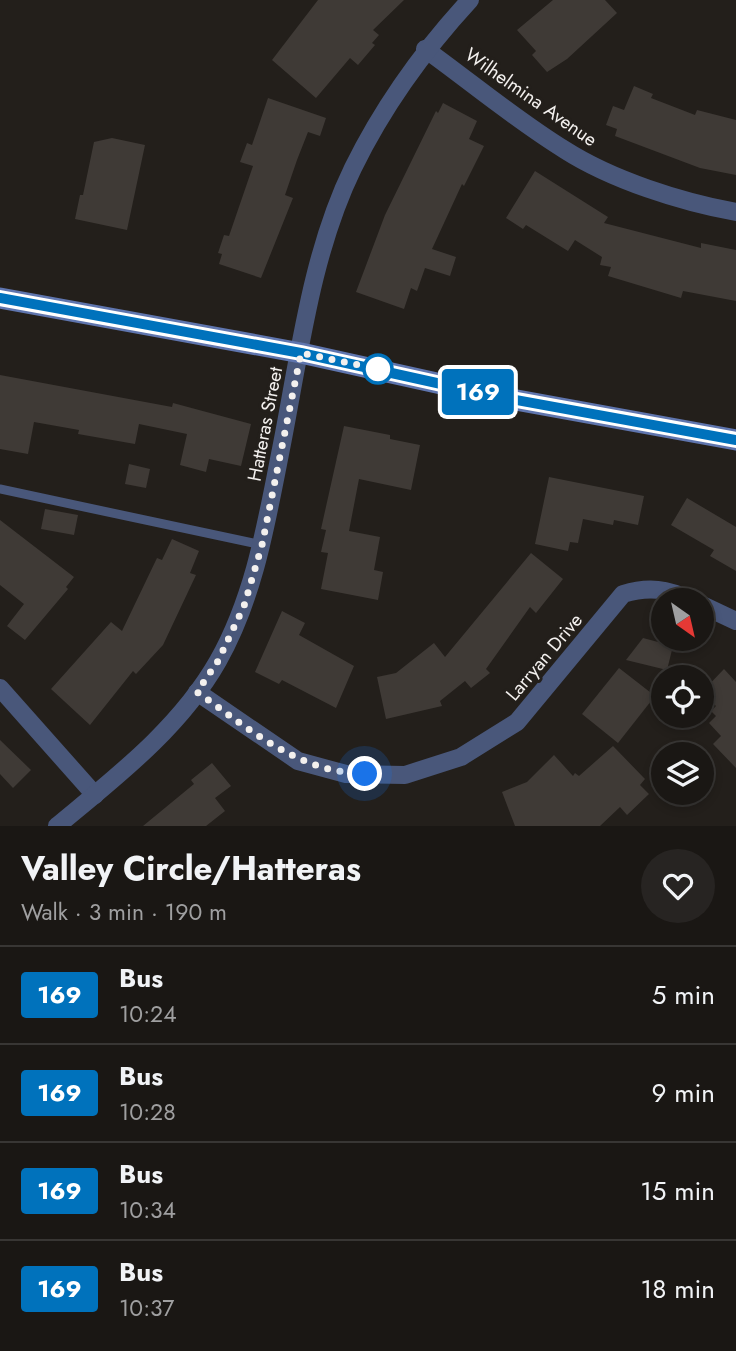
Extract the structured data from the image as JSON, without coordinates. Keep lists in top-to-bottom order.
{
  "streets": {
    "street": ["Wilhelmina Avenue", "Hatteras Street", "Larryan Drive"]
  },
  "crossings": [
    ["Wilhelmina Avenue", "Hatteras Street"],
    ["Hatteras Street", "Larryan Drive"]
  ],
  "lines": ["bus line 169"],
  "north": "bottom right",
  "page": {
    "on_map": "169",
    "heading": ["Valley Circle/Hatteras", "Walk · 3 min · 190 m"],
    "list": [
      {
        "mark": "169",
        "name": "Bus",
        "note": "10:24",
        "value": "5 min"
      },
      {
        "mark": "169",
        "name": "Bus",
        "note": "10:28",
        "value": "9 min"
      },
      {
        "mark": "169",
        "name": "Bus",
        "note": "10:34",
        "value": "15 min"
      },
      {
        "mark": "169",
        "name": "Bus",
        "note": "10:37",
        "value": "18 min"
      }
    ]
  }
}
